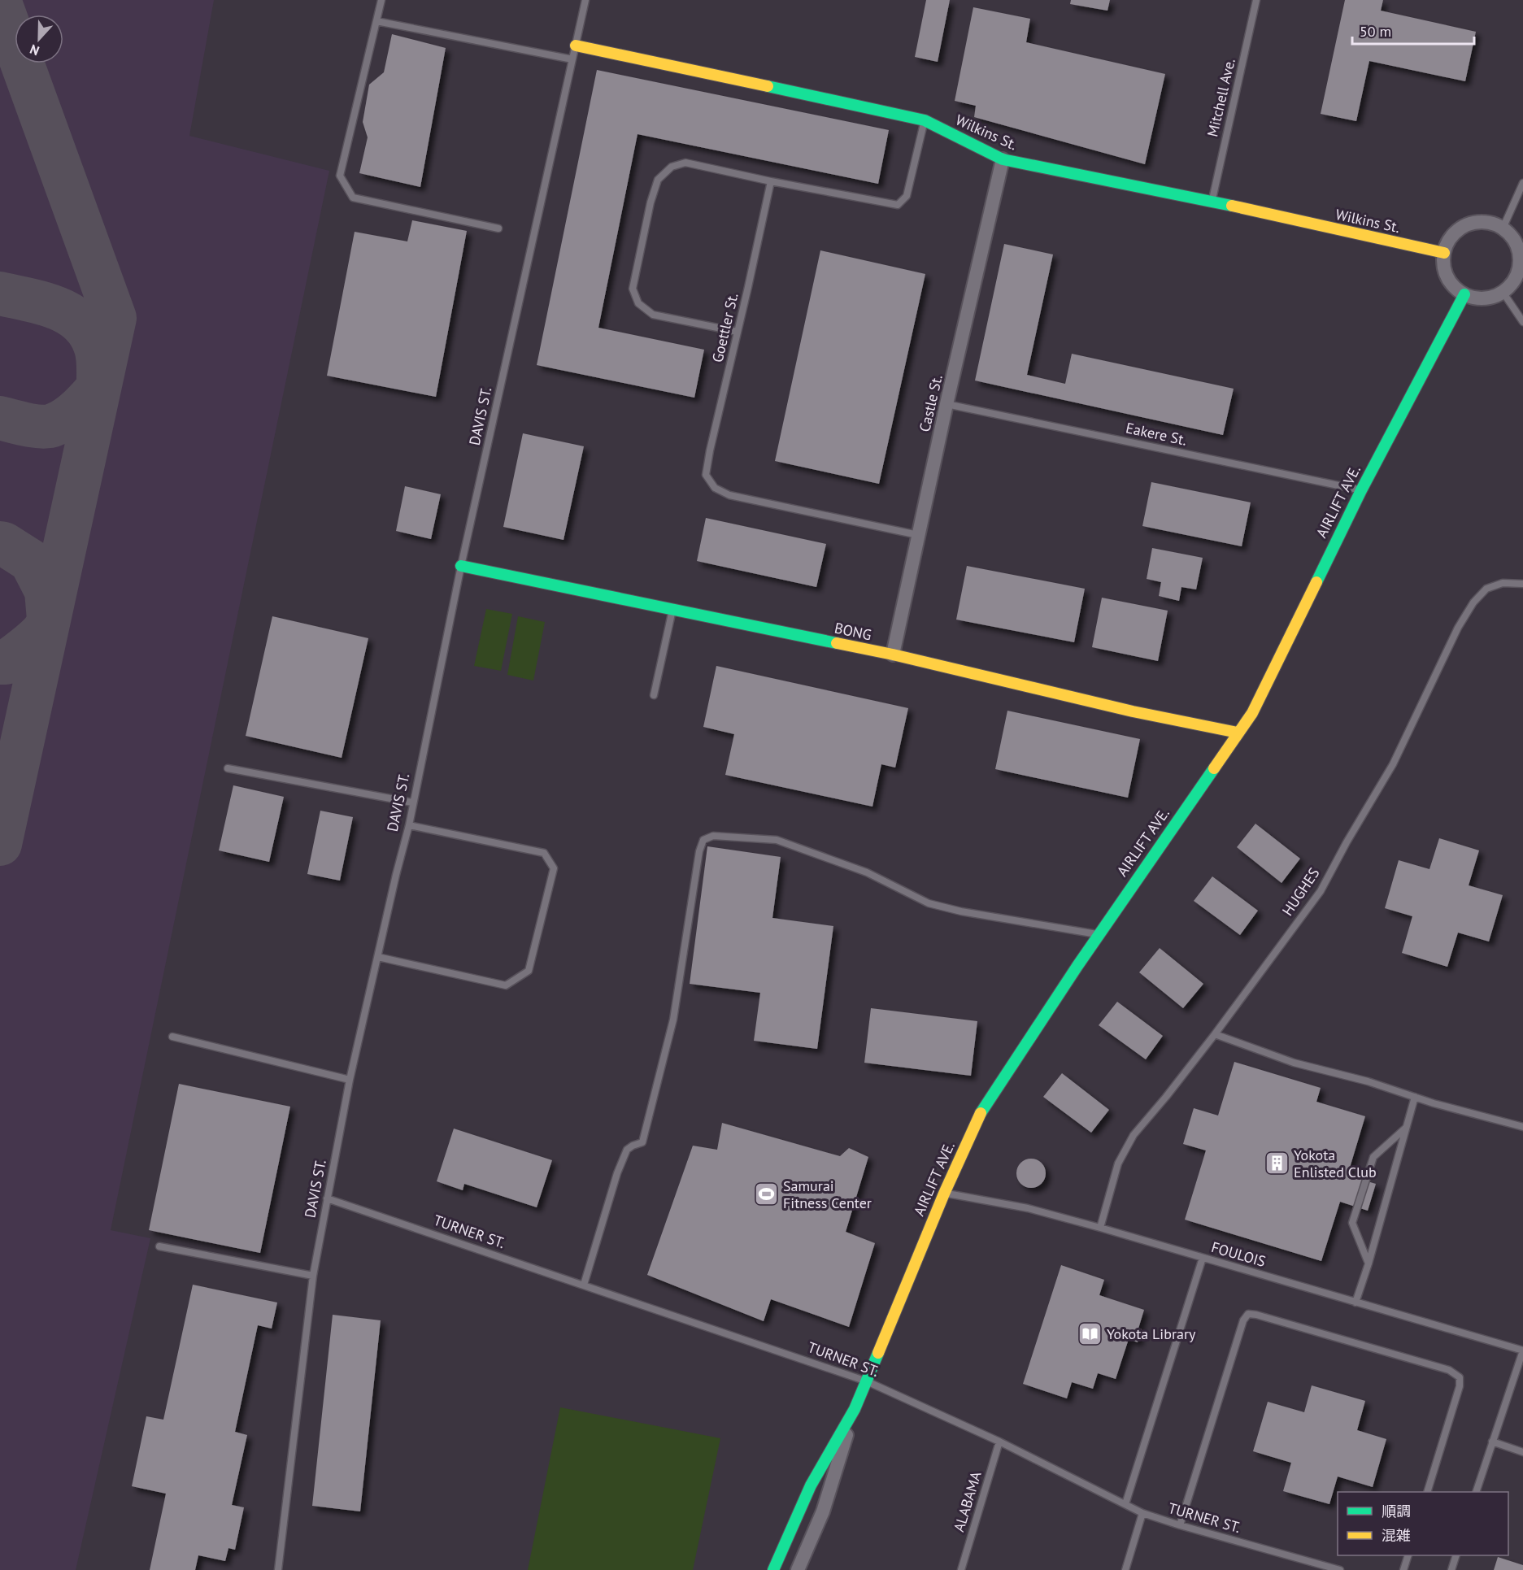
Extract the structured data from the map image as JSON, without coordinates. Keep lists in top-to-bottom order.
{
  "streets": {
    "street": [
      "Wilkins St.",
      "Castle St.",
      "AIRLIFT AVE.",
      "BONG"
    ],
    "lane": [
      "Mitchell Ave.",
      "Goettler St.",
      "DAVIS ST.",
      "Eakere St.",
      "HUGHES",
      "TURNER ST.",
      "FOULOIS",
      "ALABAMA"
    ]
  },
  "crossings": [
    ["Mitchell Ave.", "Wilkins St."],
    ["Wilkins St.", "Castle St."],
    ["Wilkins St.", "DAVIS ST."],
    ["Wilkins St.", "AIRLIFT AVE."],
    ["Goettler St.", "Castle St."],
    ["Castle St.", "Eakere St."],
    ["Castle St.", "BONG"],
    ["DAVIS ST.", "BONG"],
    ["DAVIS ST.", "TURNER ST."],
    ["Eakere St.", "AIRLIFT AVE."],
    ["AIRLIFT AVE.", "BONG"],
    ["AIRLIFT AVE.", "TURNER ST."],
    ["AIRLIFT AVE.", "FOULOIS"],
    ["HUGHES", "FOULOIS"],
    ["TURNER ST.", "ALABAMA"]
  ],
  "places": {
    "building": ["Yokota Enlisted Club"],
    "sports": ["Samurai Fitness Center"],
    "library": ["Yokota Library"]
  },
  "legend": ["順調", "混雑"],
  "scale_bar": "50 m",
  "north": "bottom"
}
